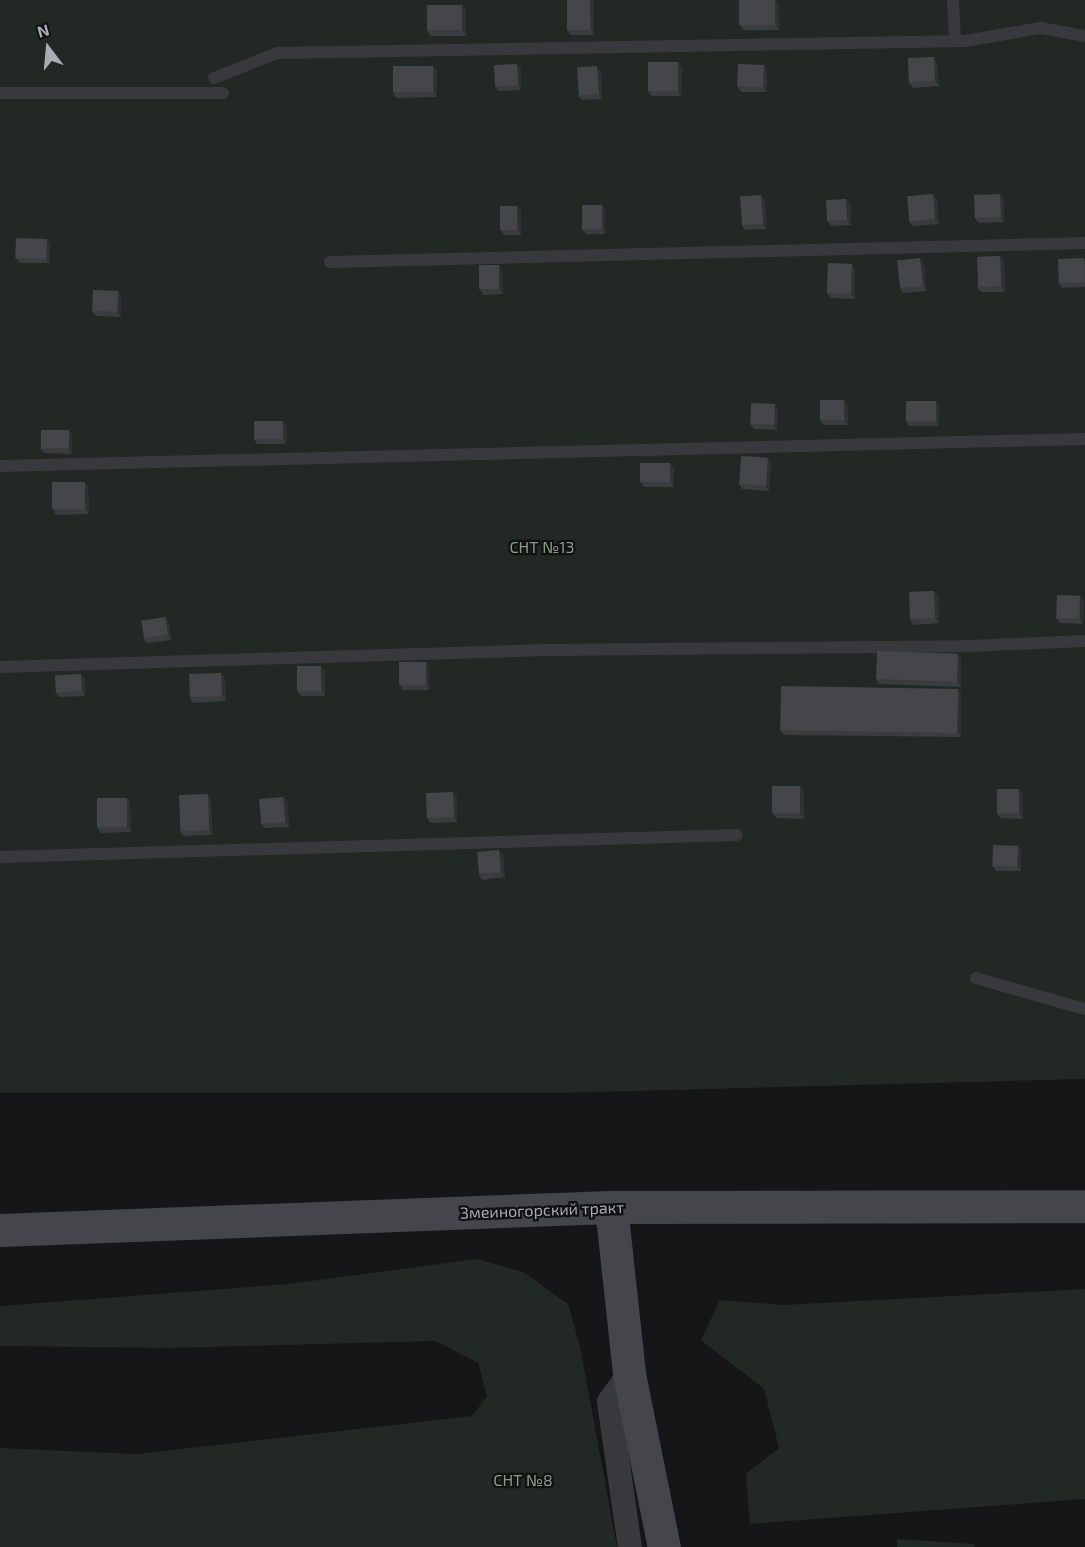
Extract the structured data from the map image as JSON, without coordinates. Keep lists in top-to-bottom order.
{
  "streets": {
    "main road": ["Змеиногорский тракт"]
  },
  "parks": ["СНТ №13", "СНТ №8"],
  "north": "top"
}
